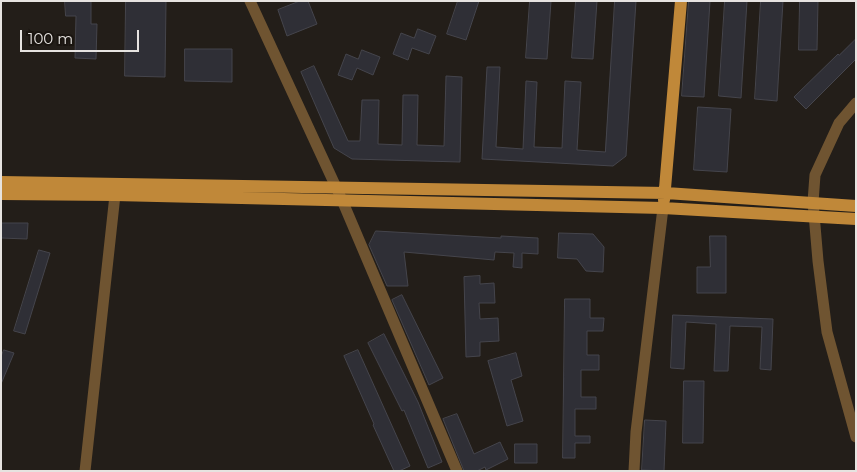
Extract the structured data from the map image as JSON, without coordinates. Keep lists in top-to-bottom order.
{
  "scale_bar": "100 m"
}
